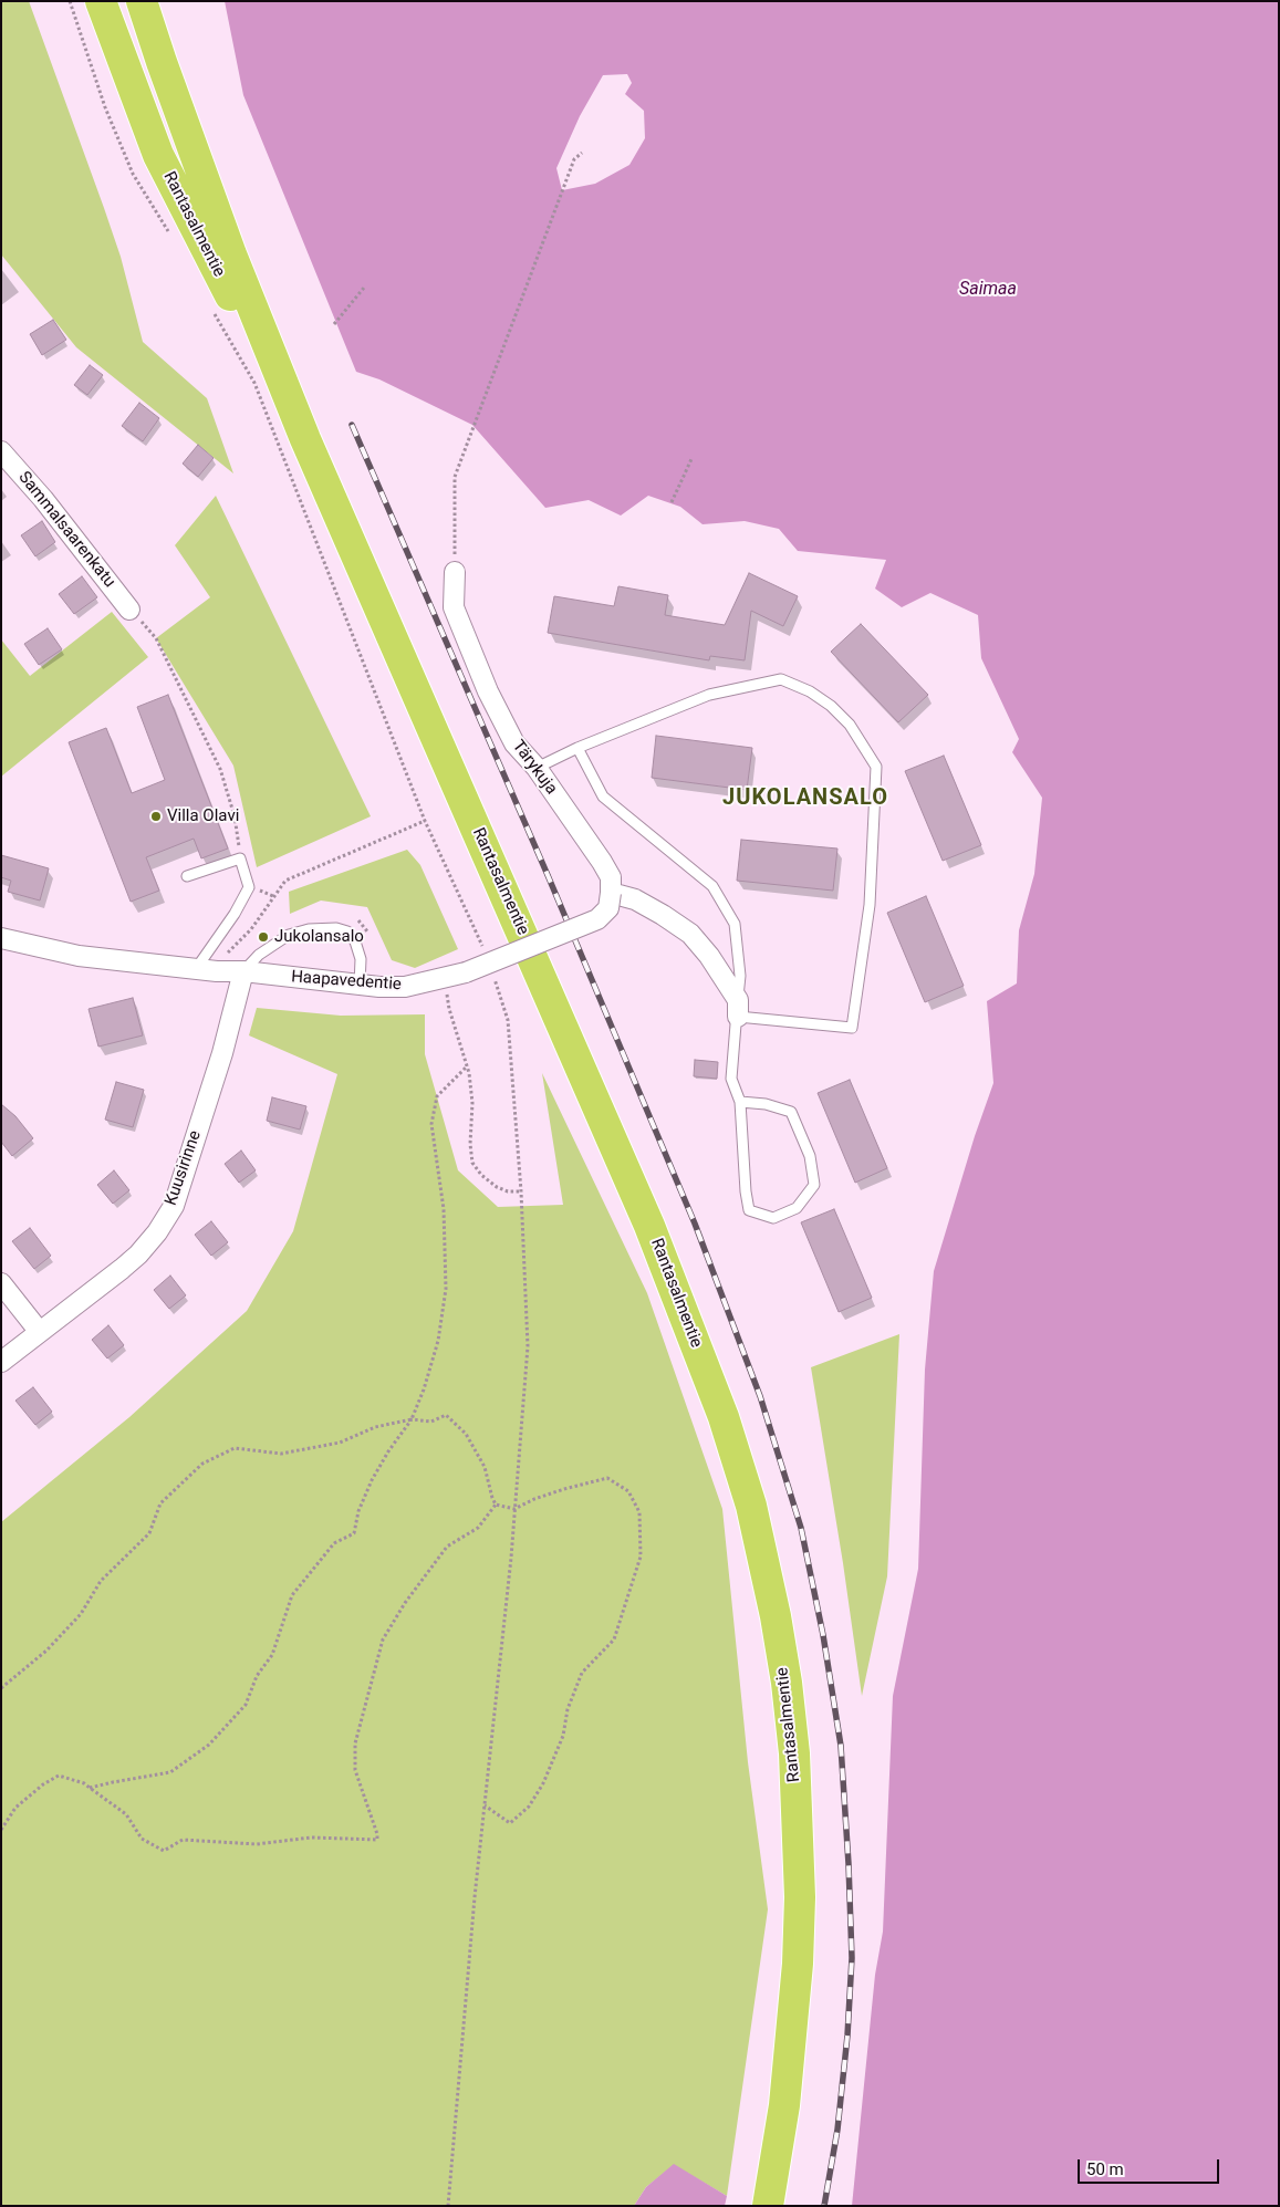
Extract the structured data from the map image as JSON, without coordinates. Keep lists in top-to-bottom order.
{
  "streets": {
    "highway": ["Rantasalmentie"],
    "street": [
      "Sammalsaarenkatu",
      "Tärykuja",
      "Haapavedentie",
      "Kuusirinne"
    ]
  },
  "crossings": [
    ["Tärykuja", "Haapavedentie"],
    ["Haapavedentie", "Kuusirinne"]
  ],
  "districts": ["JUKOLANSALO"],
  "water": ["Saimaa"],
  "places": ["Villa Olavi", "Jukolansalo"],
  "scale_bar": "50 m"
}
